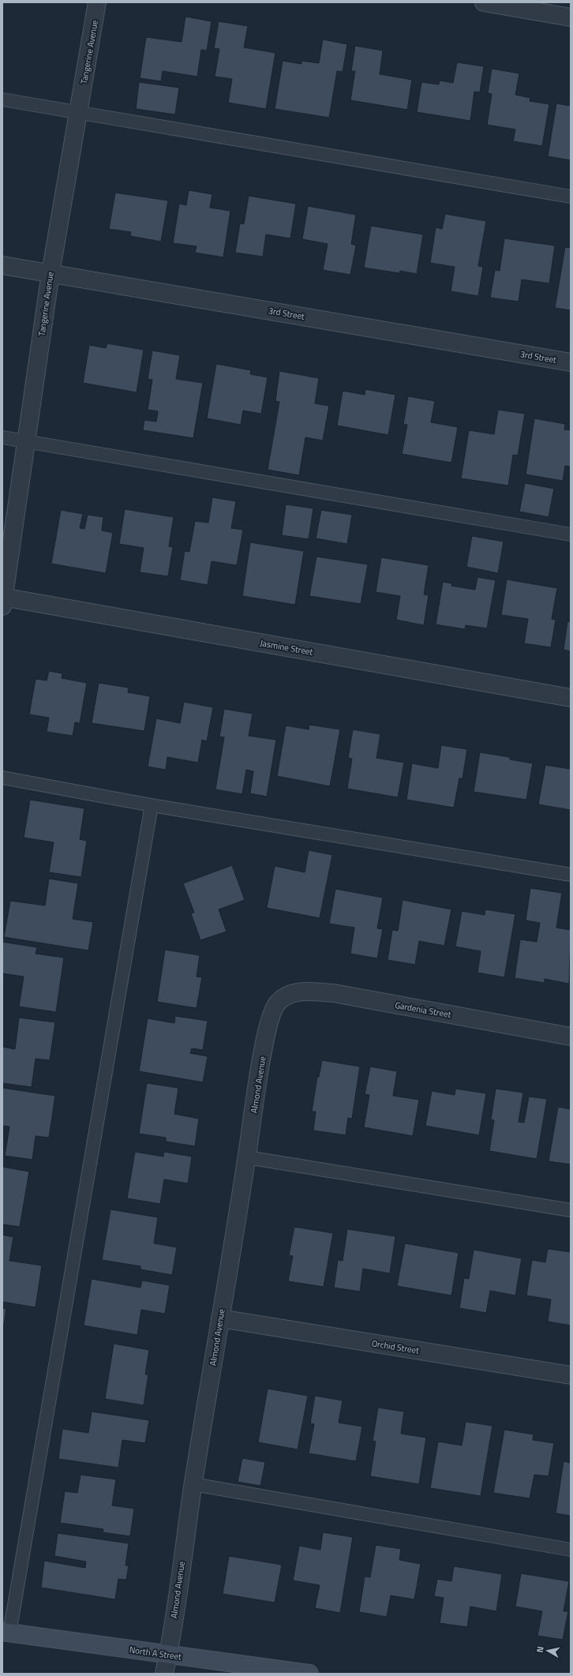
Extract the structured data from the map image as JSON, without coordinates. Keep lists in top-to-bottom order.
{
  "streets": {
    "street": [
      "Tangerine Avenue",
      "3rd Street",
      "Jasmine Street",
      "Gardenia Street",
      "Almond Avenue",
      "Orchid Street",
      "North A Street"
    ]
  },
  "crossings": [
    ["Tangerine Avenue", "3rd Street"],
    ["Tangerine Avenue", "Jasmine Street"],
    ["Gardenia Street", "Almond Avenue"],
    ["Almond Avenue", "Orchid Street"],
    ["Almond Avenue", "North A Street"]
  ],
  "north": "left"
}
